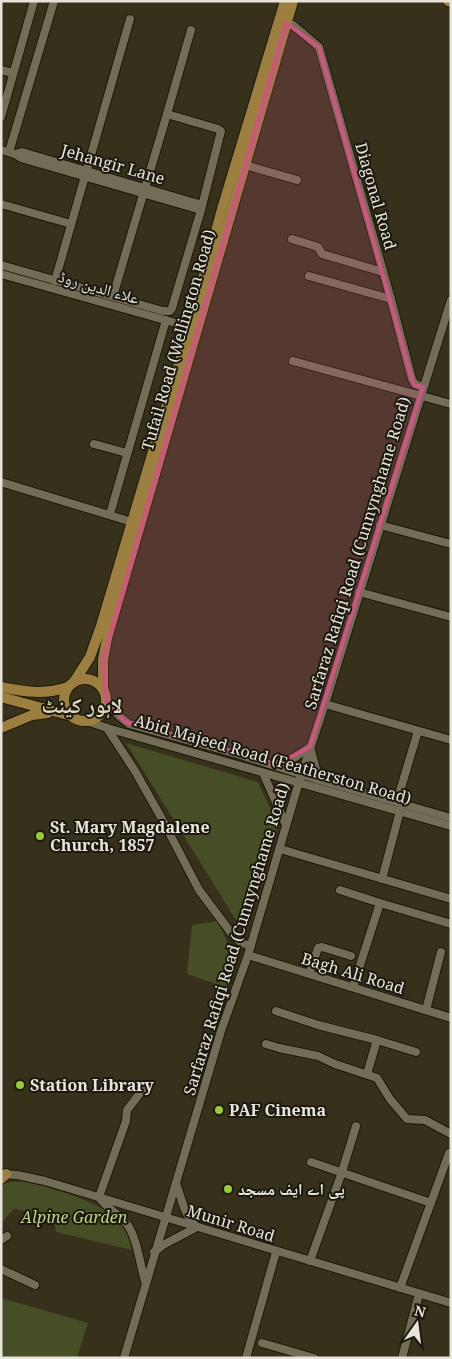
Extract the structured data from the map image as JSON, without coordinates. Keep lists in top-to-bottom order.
{
  "streets": {
    "main road": ["Tufail Road (Wellington Road)"],
    "street": [
      "Jehangir Lane",
      "Diagonal Road",
      "علاء الدین روڈ",
      "Sarfaraz Rafiqi Road (Cunnynghame Road)",
      "Abid Majeed Road (Featherston Road)",
      "Bagh Ali Road",
      "Munir Road"
    ]
  },
  "crossings": [
    ["Diagonal Road", "Tufail Road (Wellington Road)"],
    ["Diagonal Road", "Sarfaraz Rafiqi Road (Cunnynghame Road)"],
    ["علاء الدین روڈ", "Tufail Road (Wellington Road)"],
    ["Tufail Road (Wellington Road)", "Abid Majeed Road (Featherston Road)"],
    ["Sarfaraz Rafiqi Road (Cunnynghame Road)", "Abid Majeed Road (Featherston Road)"],
    ["Sarfaraz Rafiqi Road (Cunnynghame Road)", "Bagh Ali Road"],
    ["Sarfaraz Rafiqi Road (Cunnynghame Road)", "Munir Road"]
  ],
  "districts": ["لاہور کینٹ"],
  "parks": ["Alpine Garden"],
  "places": [
    "St. Mary Magdalene Church, 1857",
    "Station Library",
    "PAF Cinema",
    "پی اے ایف مسجد"
  ],
  "north": "top"
}
